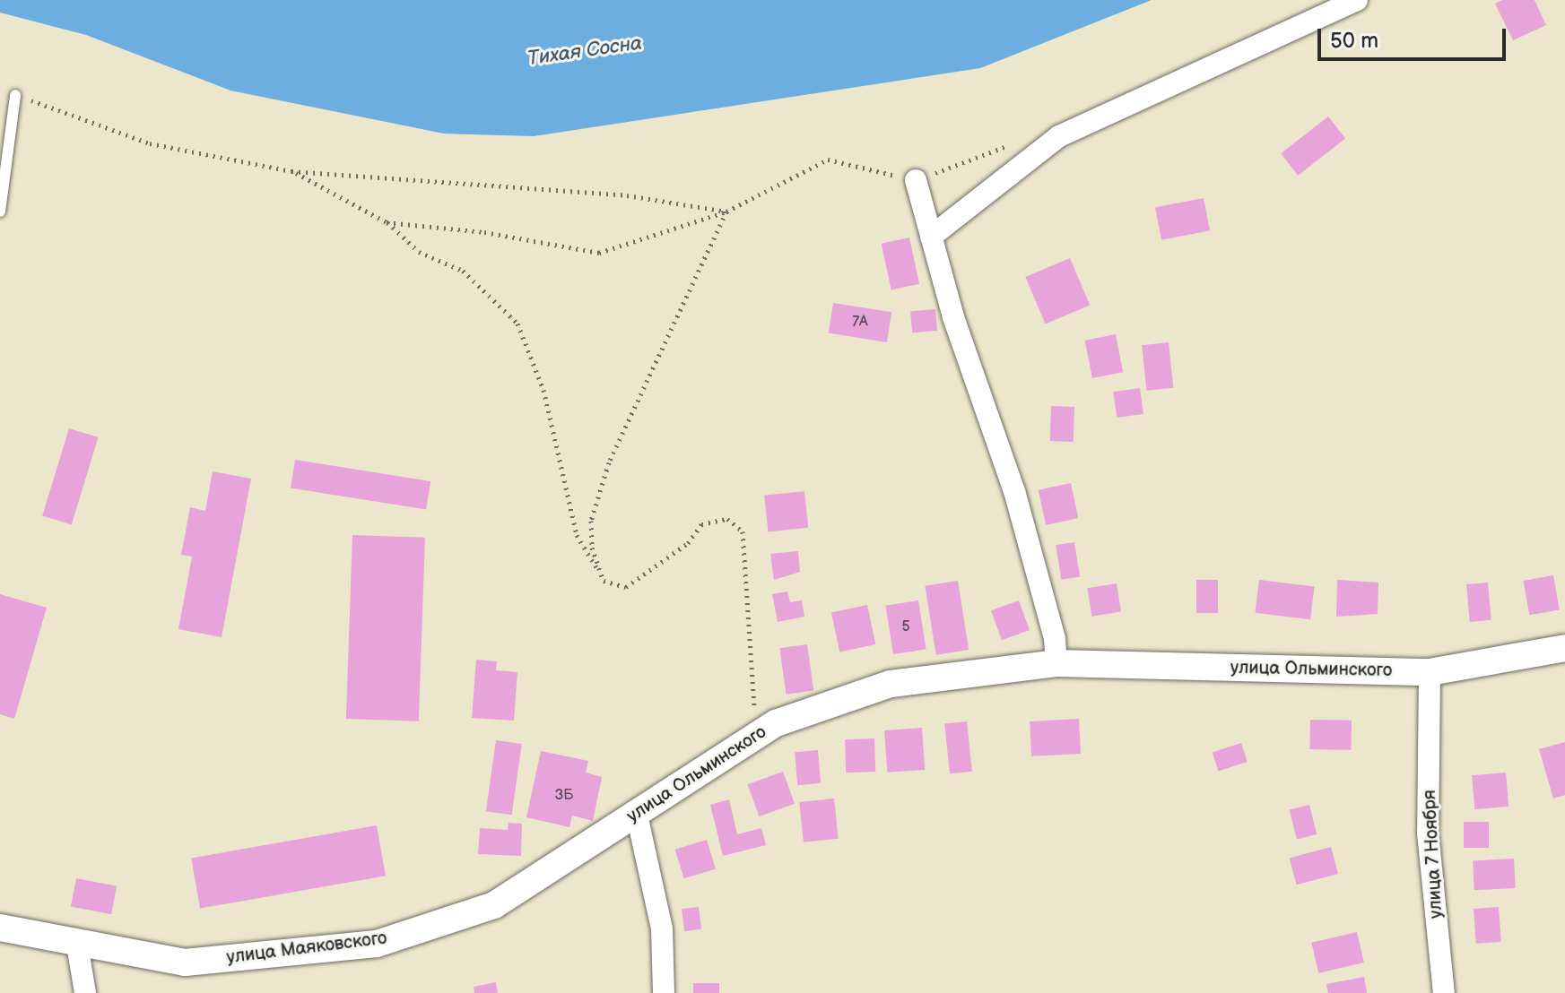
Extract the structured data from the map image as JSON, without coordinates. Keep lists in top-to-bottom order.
{
  "streets": {
    "street": ["улица Ольминского", "улица 7 Ноября", "улица Маяковского"]
  },
  "crossings": [
    ["улица Ольминского", "улица 7 Ноября"],
    ["улица Ольминского", "улица Маяковского"]
  ],
  "water": ["Тихая Сосна"],
  "house_numbers": ["7А", "5", "3Б"],
  "scale_bar": "50 m"
}
